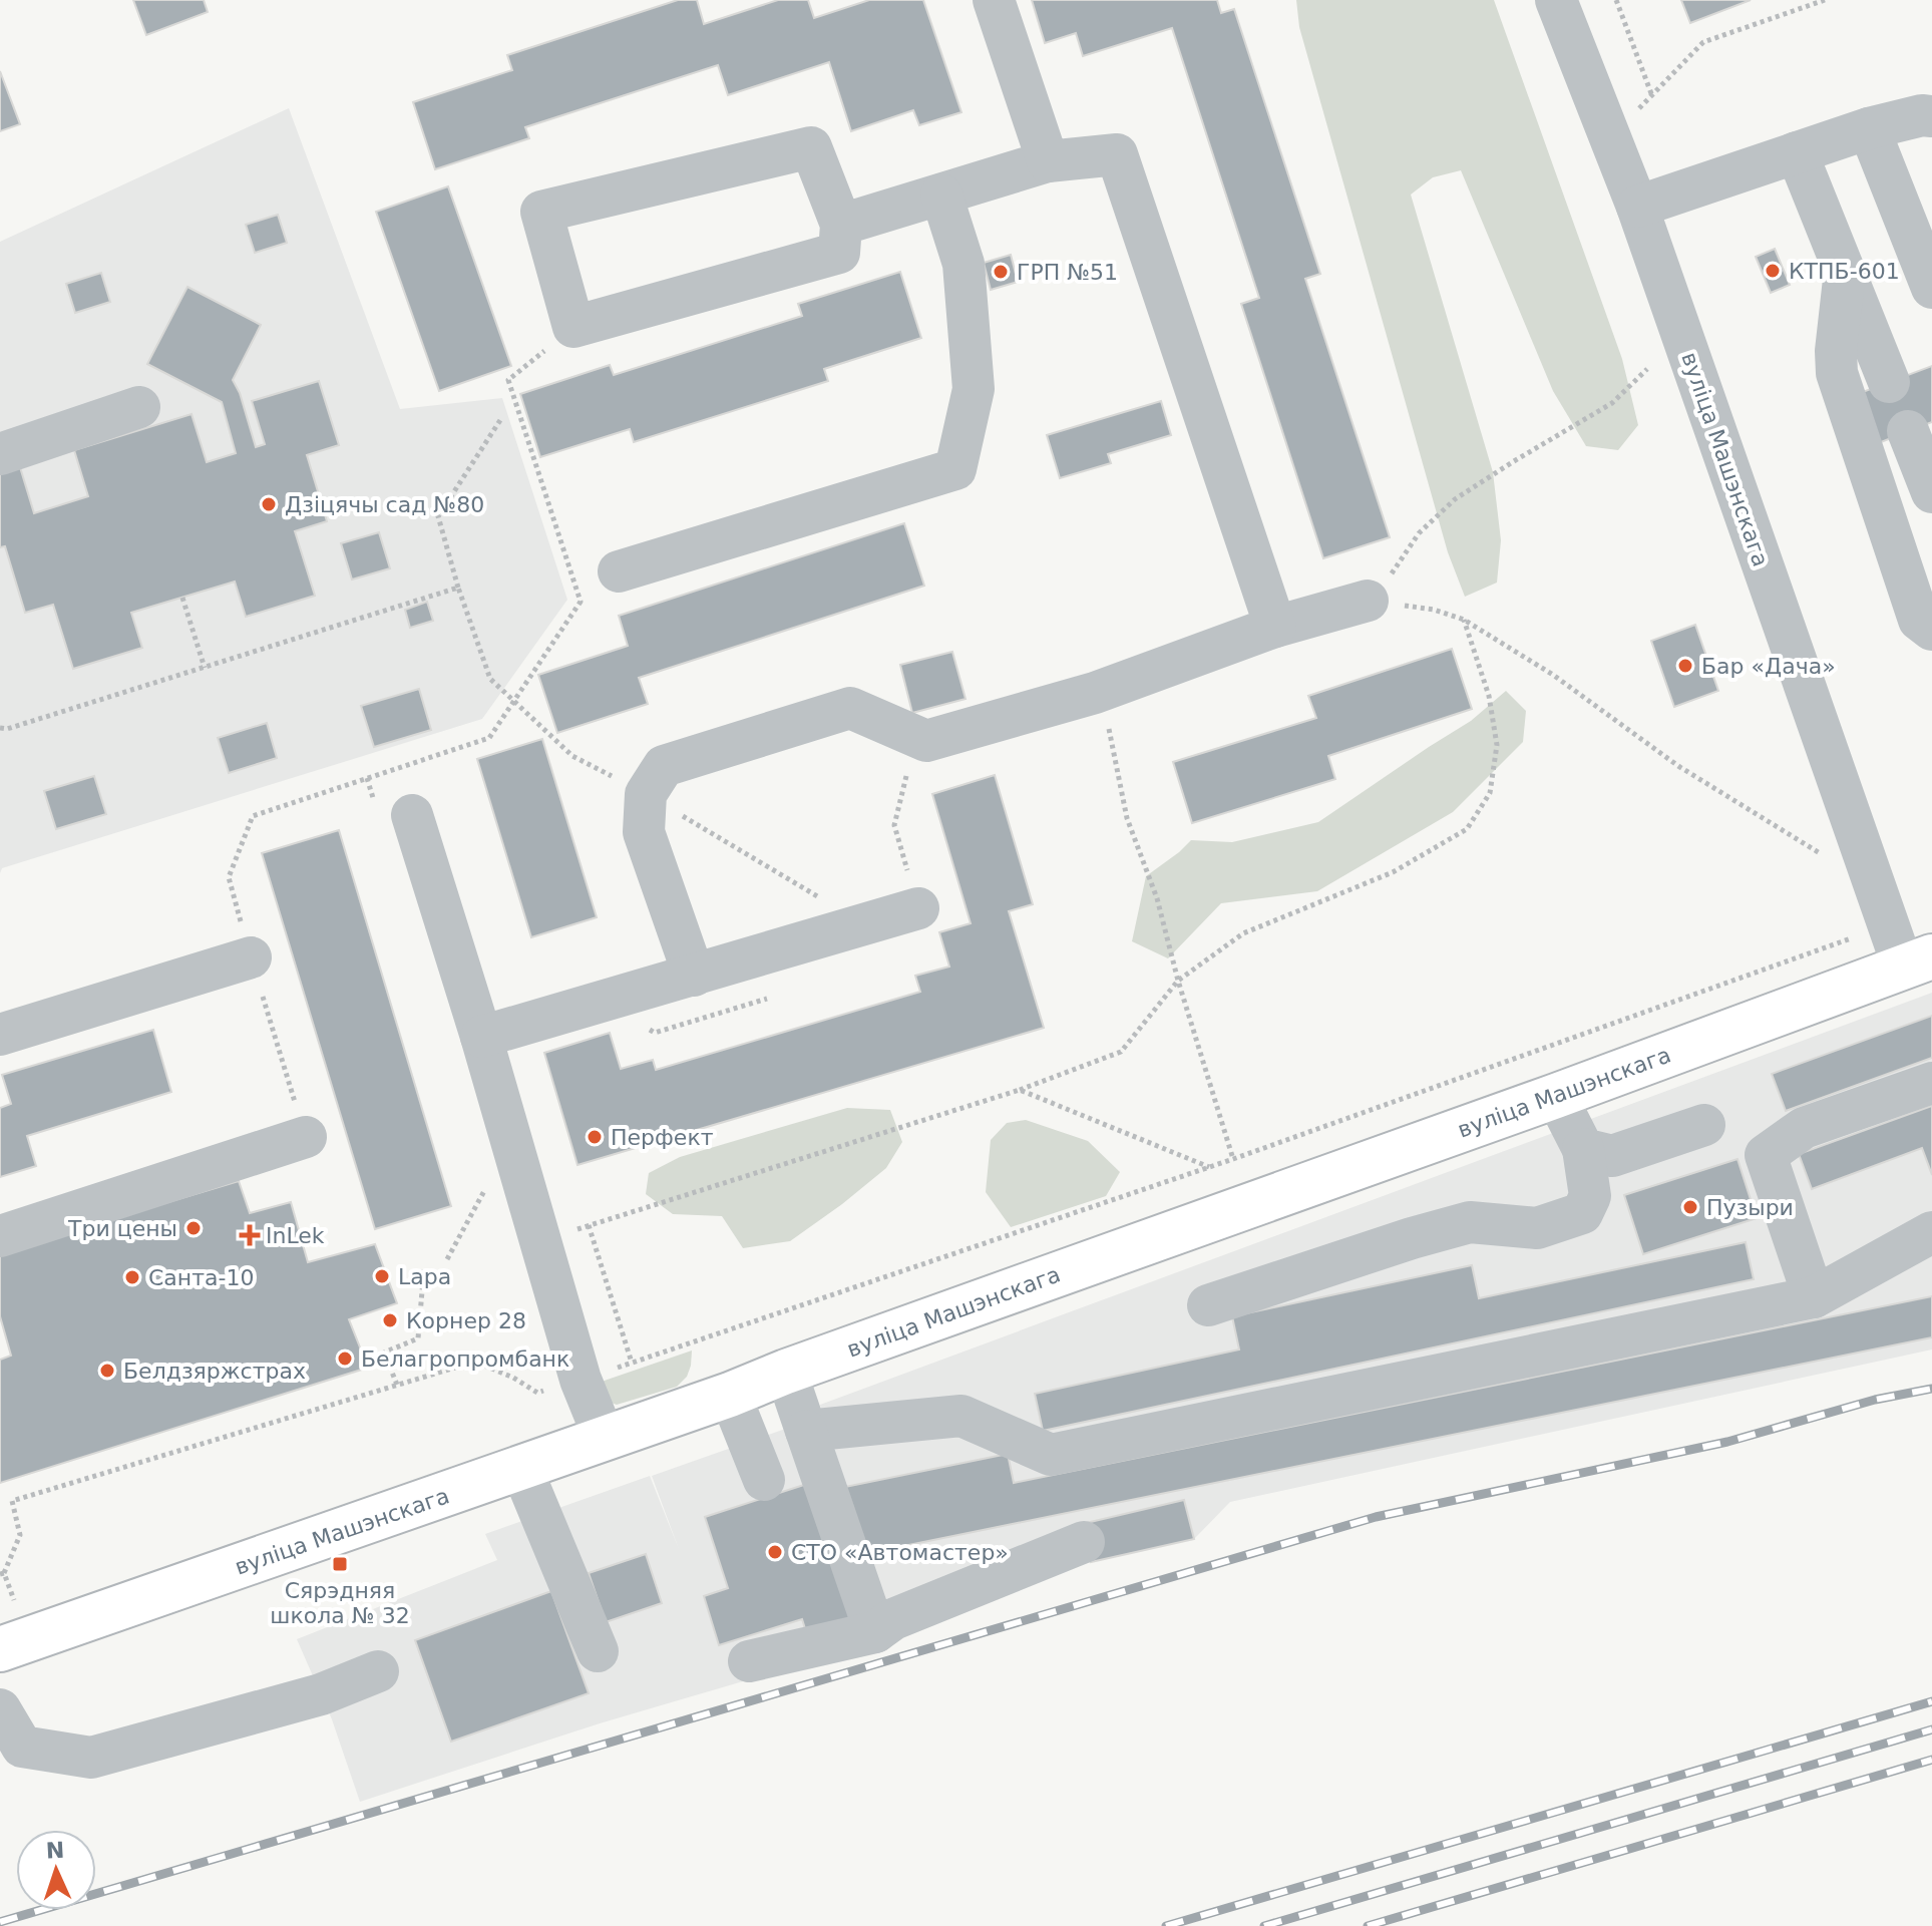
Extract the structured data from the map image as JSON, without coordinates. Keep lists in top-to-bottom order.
{
  "streets": {
    "main road": ["вуліца Машэнскага"]
  },
  "places": {
    "other": [
      "КТПБ-601",
      "ГРП №51",
      "Дзіцячы сад №80",
      "Бар «Дача»",
      "Перфект",
      "Пузыри",
      "Три цены",
      "Lapa",
      "Санта-10",
      "Корнер 28",
      "Белагропромбанк",
      "Белдзяржстрах",
      "СТО «Автомастер»"
    ],
    "health": ["InLek"],
    "transit": ["Сярэдняя школа № 32"]
  },
  "north": "top"
}
